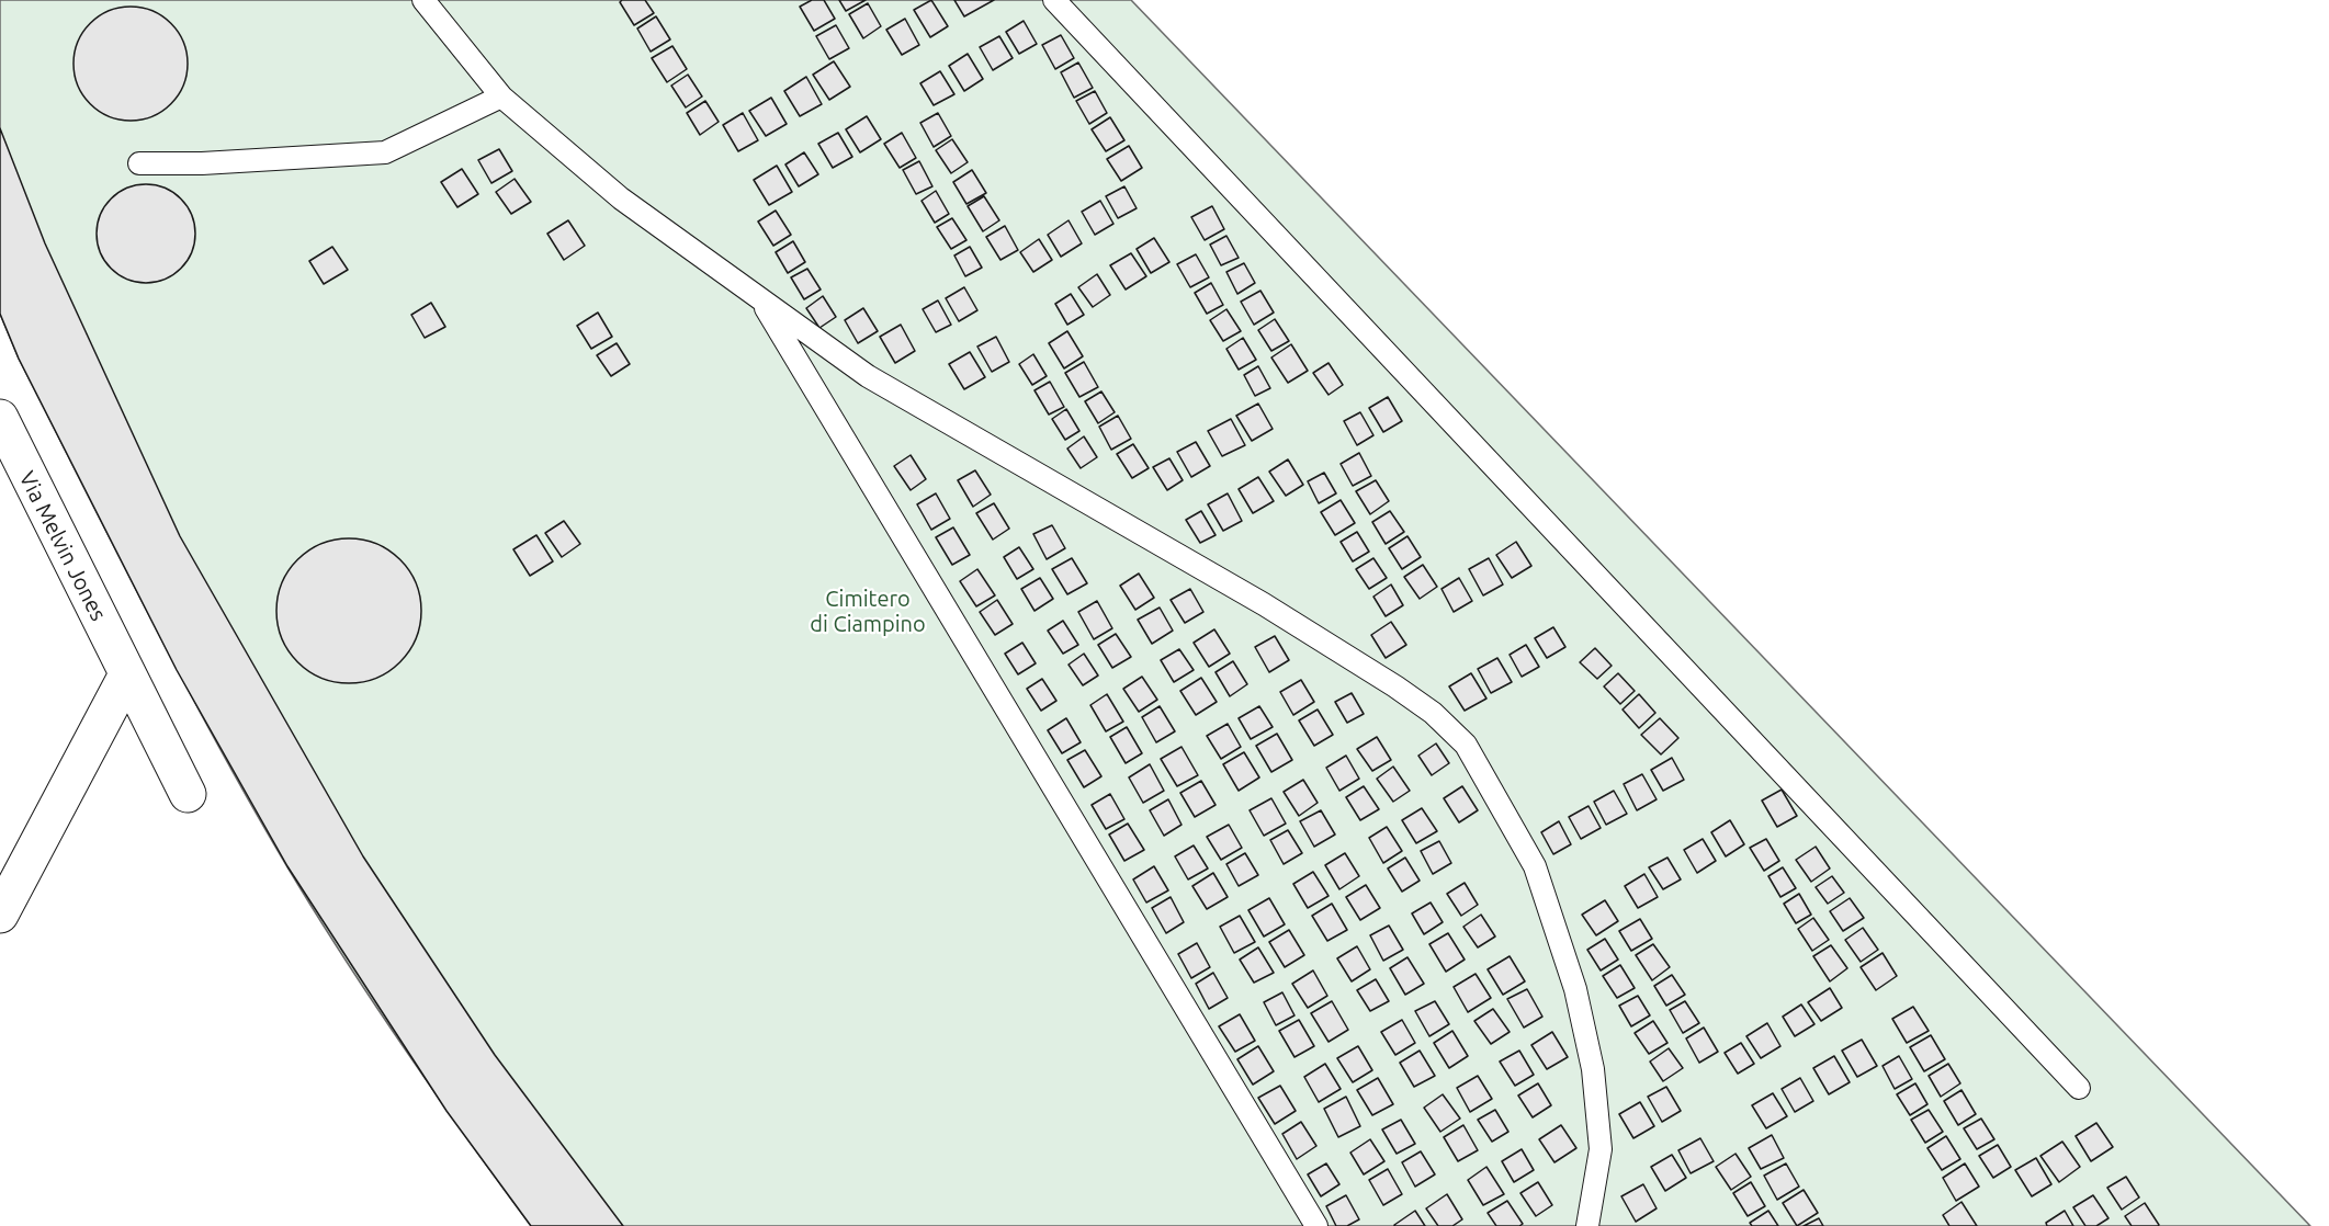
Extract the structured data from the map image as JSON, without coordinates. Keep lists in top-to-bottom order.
{
  "streets": {
    "street": ["Via Melvin Jones"]
  },
  "parks": ["Cimitero di Ciampino"]
}
